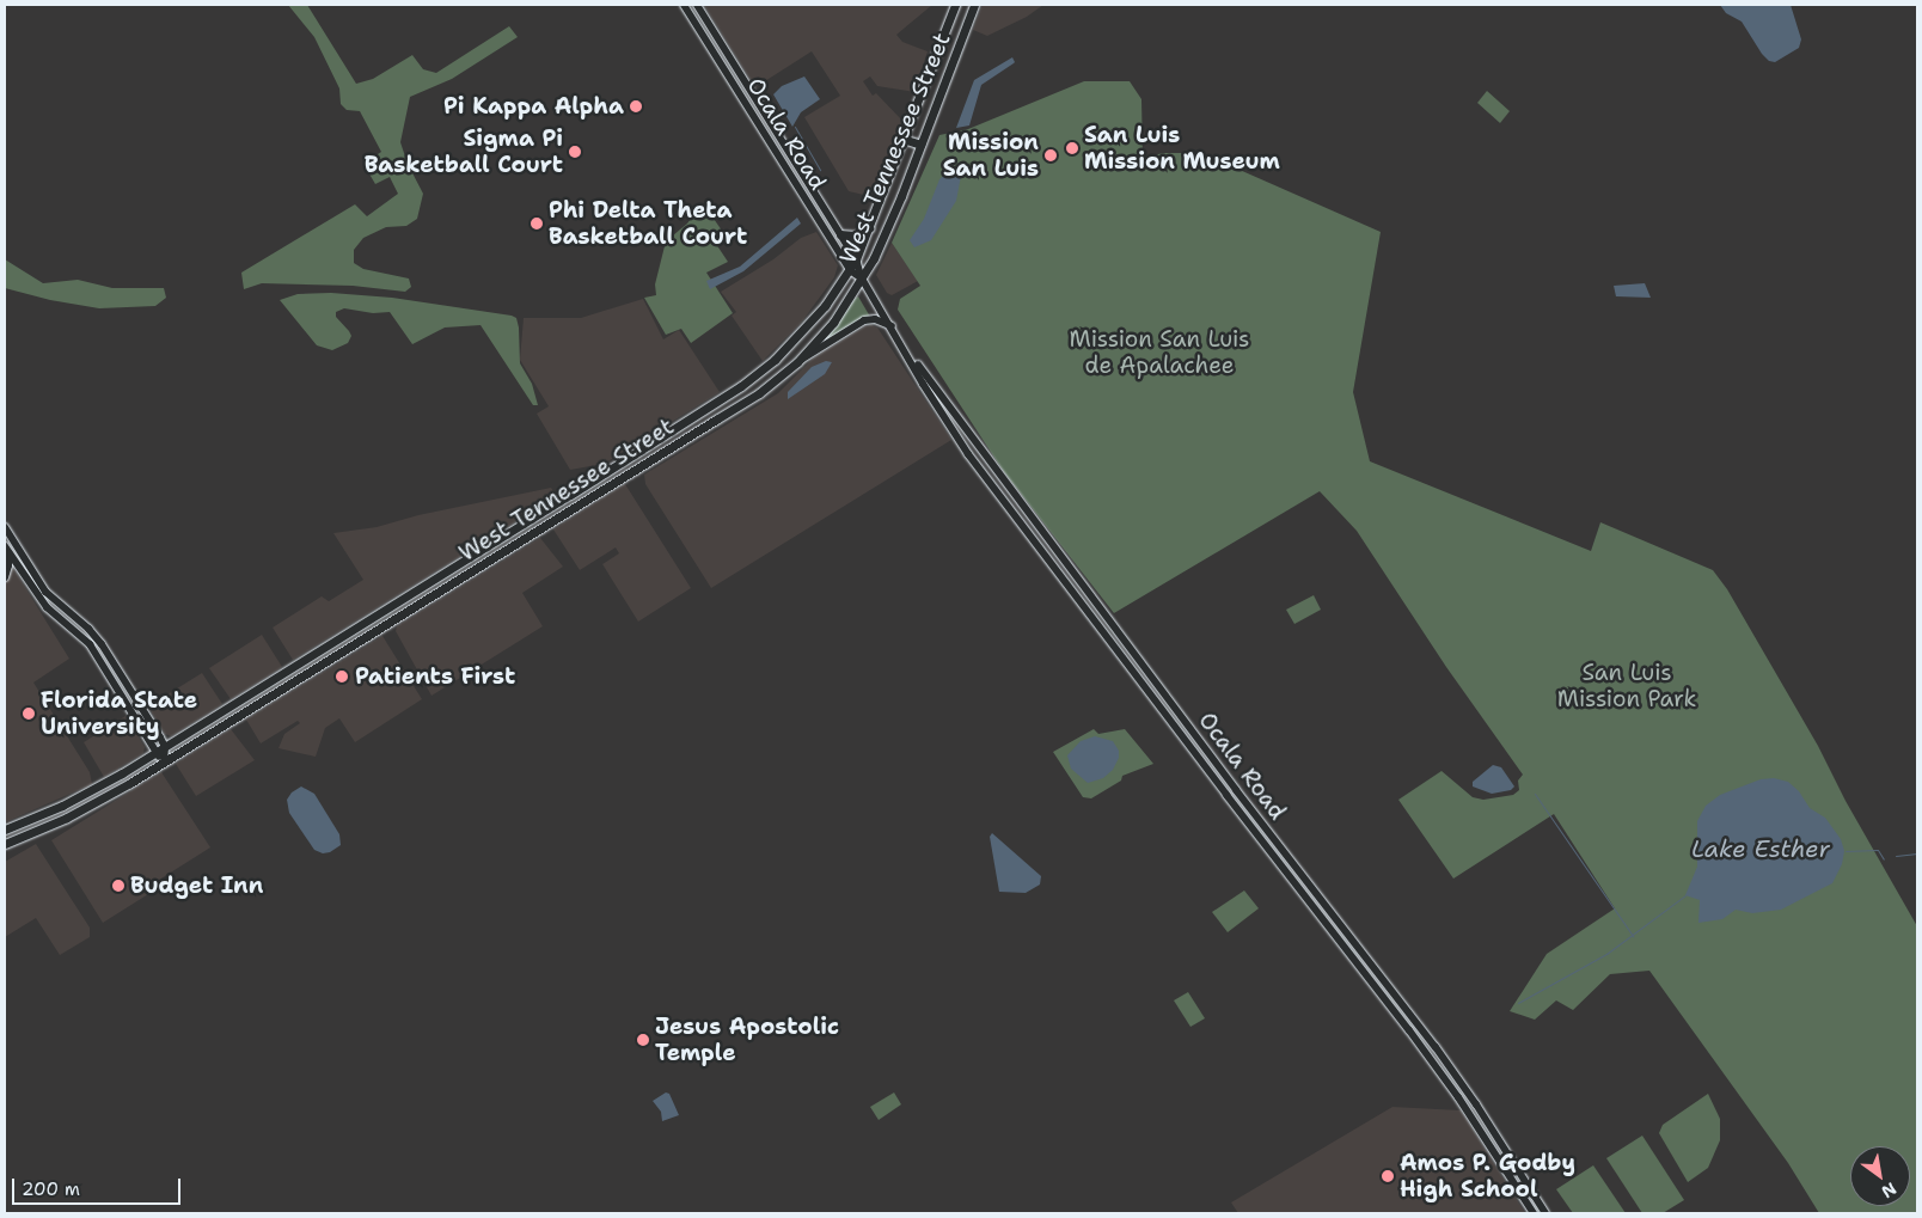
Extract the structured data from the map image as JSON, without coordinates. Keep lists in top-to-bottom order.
{
  "streets": {
    "main road": ["Ocala Road", "West Tennessee Street"]
  },
  "crossings": [
    ["Ocala Road", "West Tennessee Street"]
  ],
  "water": ["Lake Esther"],
  "parks": ["Mission San Luis de Apalachee", "San Luis Mission Park"],
  "places": [
    "Pi Kappa Alpha",
    "San Luis Mission Museum",
    "Sigma Pi Basketball Court",
    "Mission San Luis",
    "Phi Delta Theta Basketball Court",
    "Patients First",
    "Florida State University",
    "Budget Inn",
    "Jesus Apostolic Temple",
    "Amos P. Godby High School"
  ],
  "scale_bar": "200 m",
  "north": "bottom right"
}
